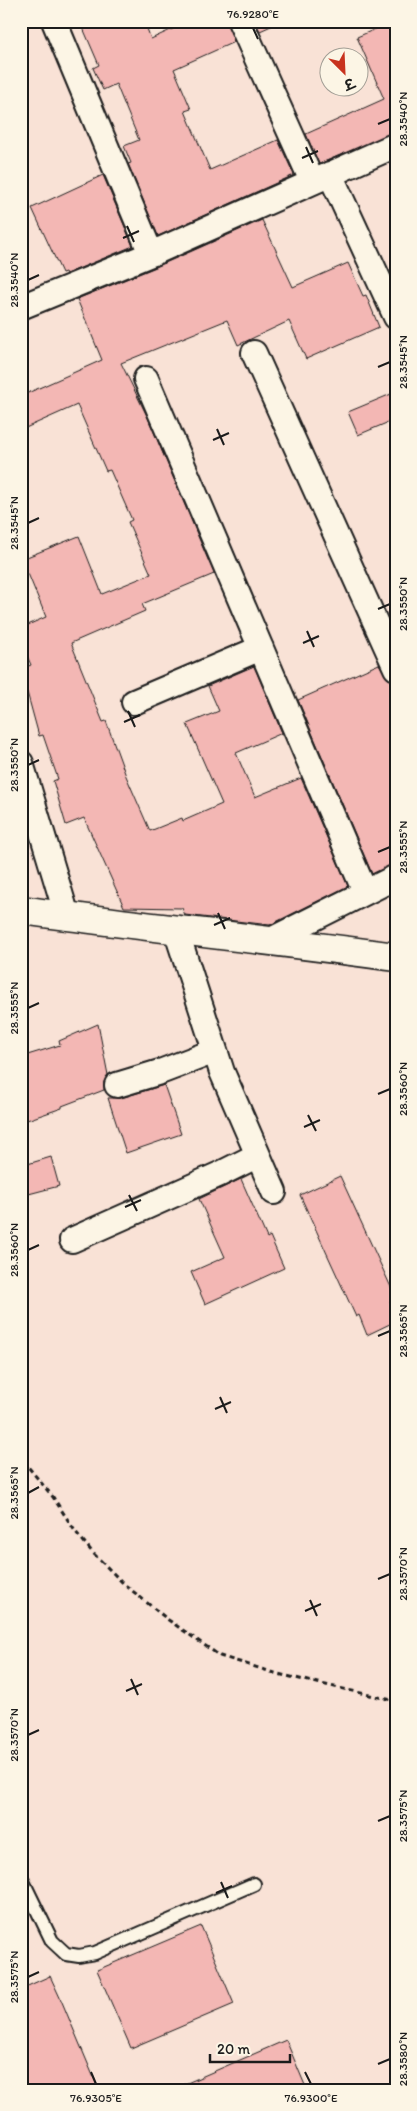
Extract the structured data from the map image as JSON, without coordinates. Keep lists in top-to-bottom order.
{
  "scale_bar": "20 m",
  "north": "bottom right",
  "coordinates": [
    "76.9280°E",
    "28.3540°N",
    "28.3545°N",
    "28.3550°N",
    "28.3555°N",
    "28.3560°N",
    "28.3565°N",
    "28.3570°N",
    "28.3575°N",
    "28.3580°N",
    "76.9305°E",
    "76.9300°E"
  ]
}
